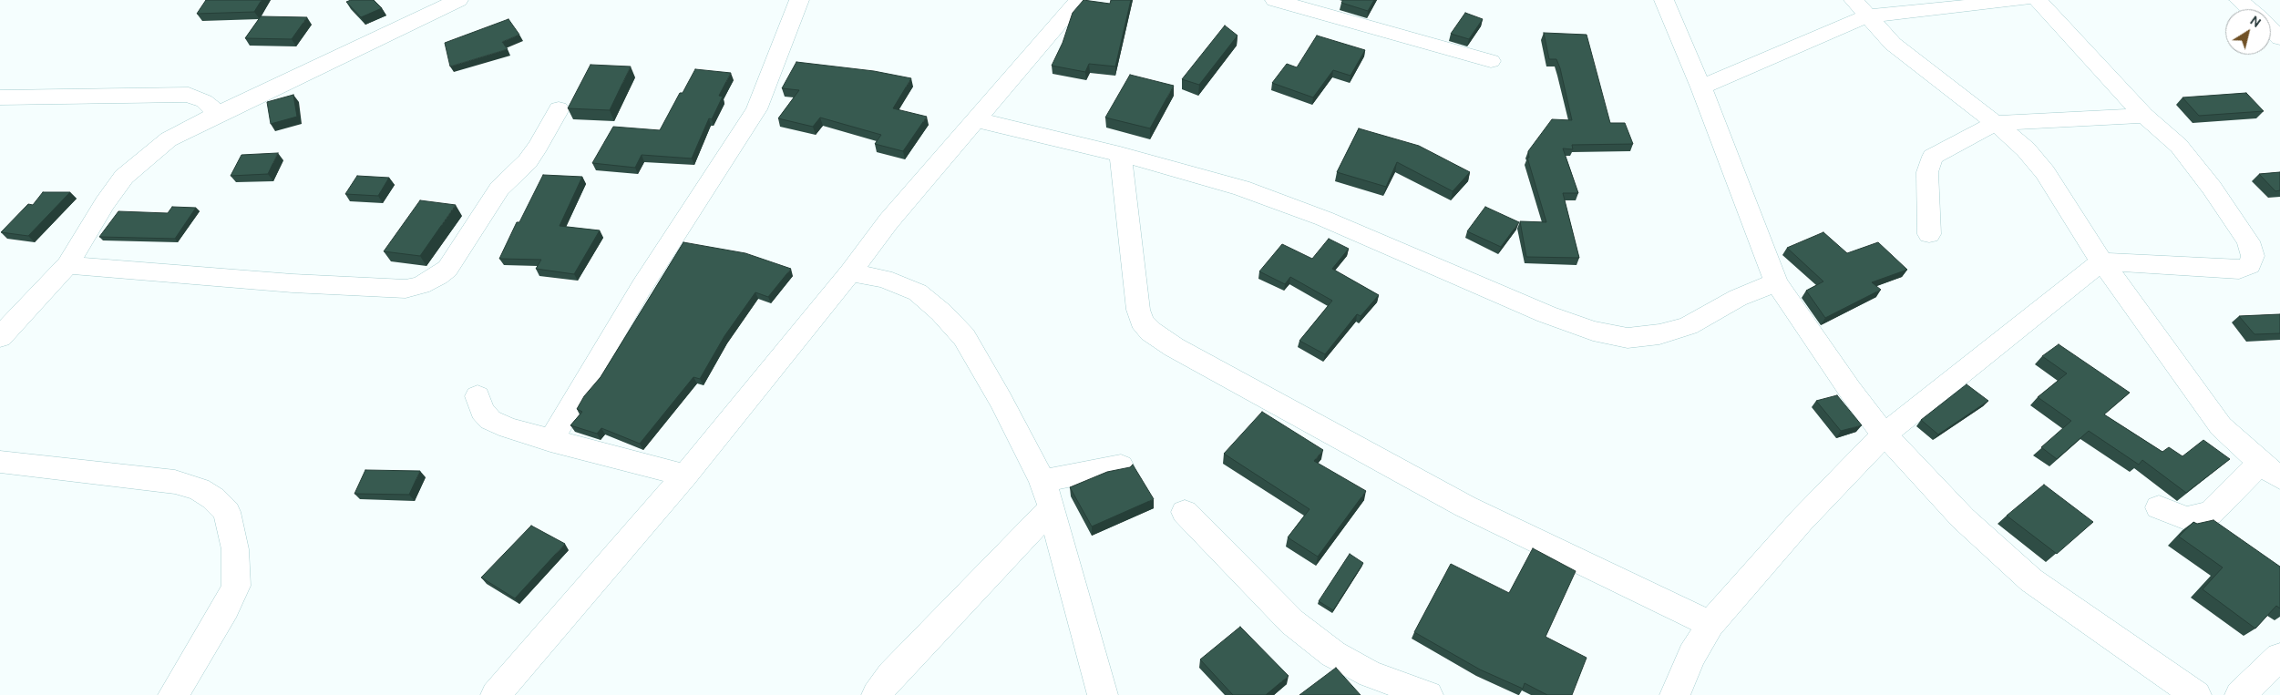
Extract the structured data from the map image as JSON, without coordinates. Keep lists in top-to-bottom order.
{
  "north": "top right"
}
